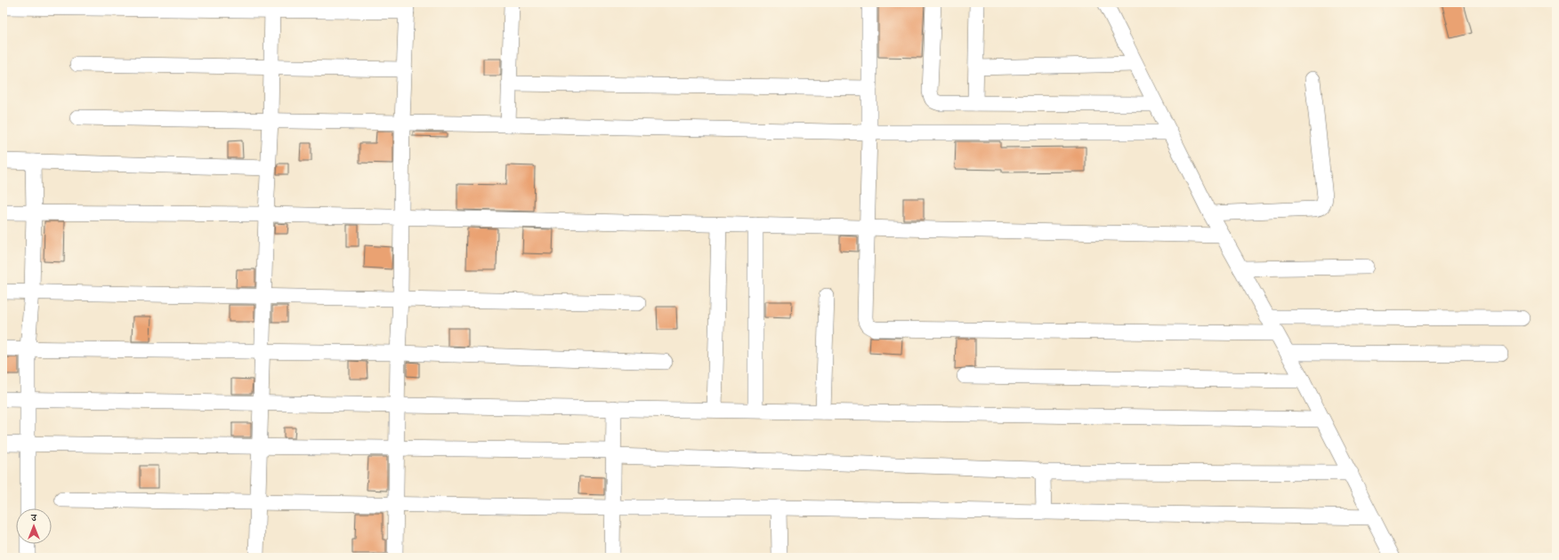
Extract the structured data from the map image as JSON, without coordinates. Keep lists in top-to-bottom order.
{
  "north": "top"
}
